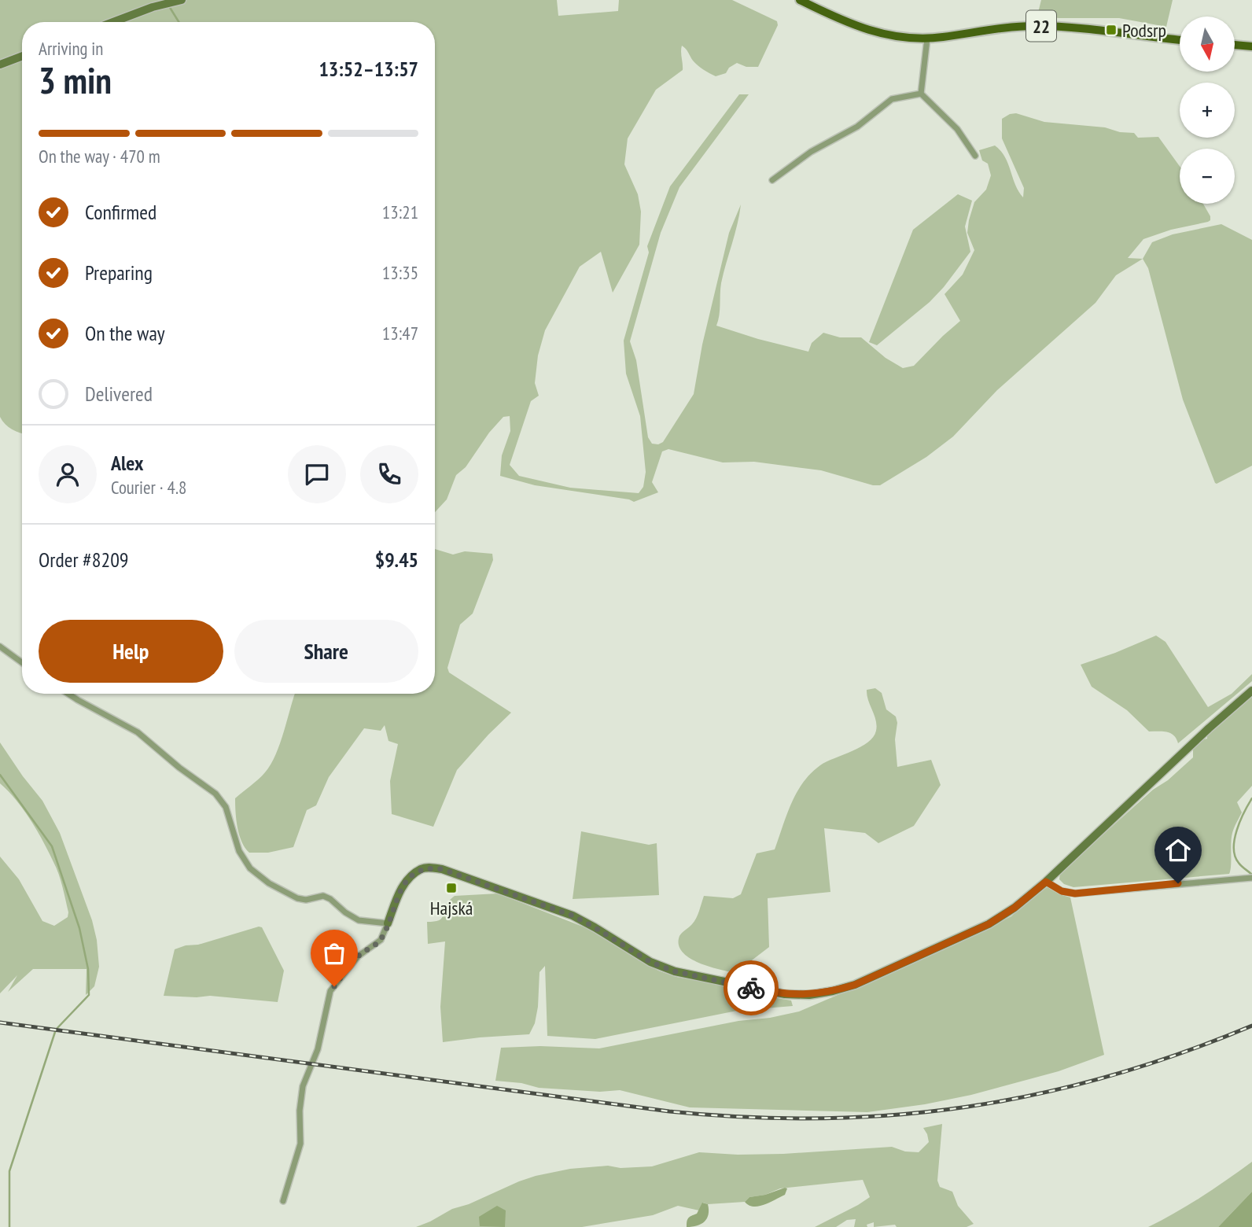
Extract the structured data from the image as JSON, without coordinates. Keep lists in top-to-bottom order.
{
  "streets": {
    "main road": ["22"]
  },
  "places": {
    "transit": ["Podsrp", "Hajská"]
  },
  "north": "bottom",
  "page": {
    "map_buttons": ["+", "−"],
    "heading": ["3 min", "Arriving in", "13:52–13:57"],
    "panel": [
      "Alex",
      "Courier · 4.8",
      "Order #8209",
      "$9.45"
    ],
    "bar": "On the way · 470 m",
    "list": [
      ["Confirmed", "13:21"],
      ["Preparing", "13:35"],
      ["On the way", "13:47"],
      "Delivered"
    ],
    "buttons": ["Help", "Share"]
  }
}
